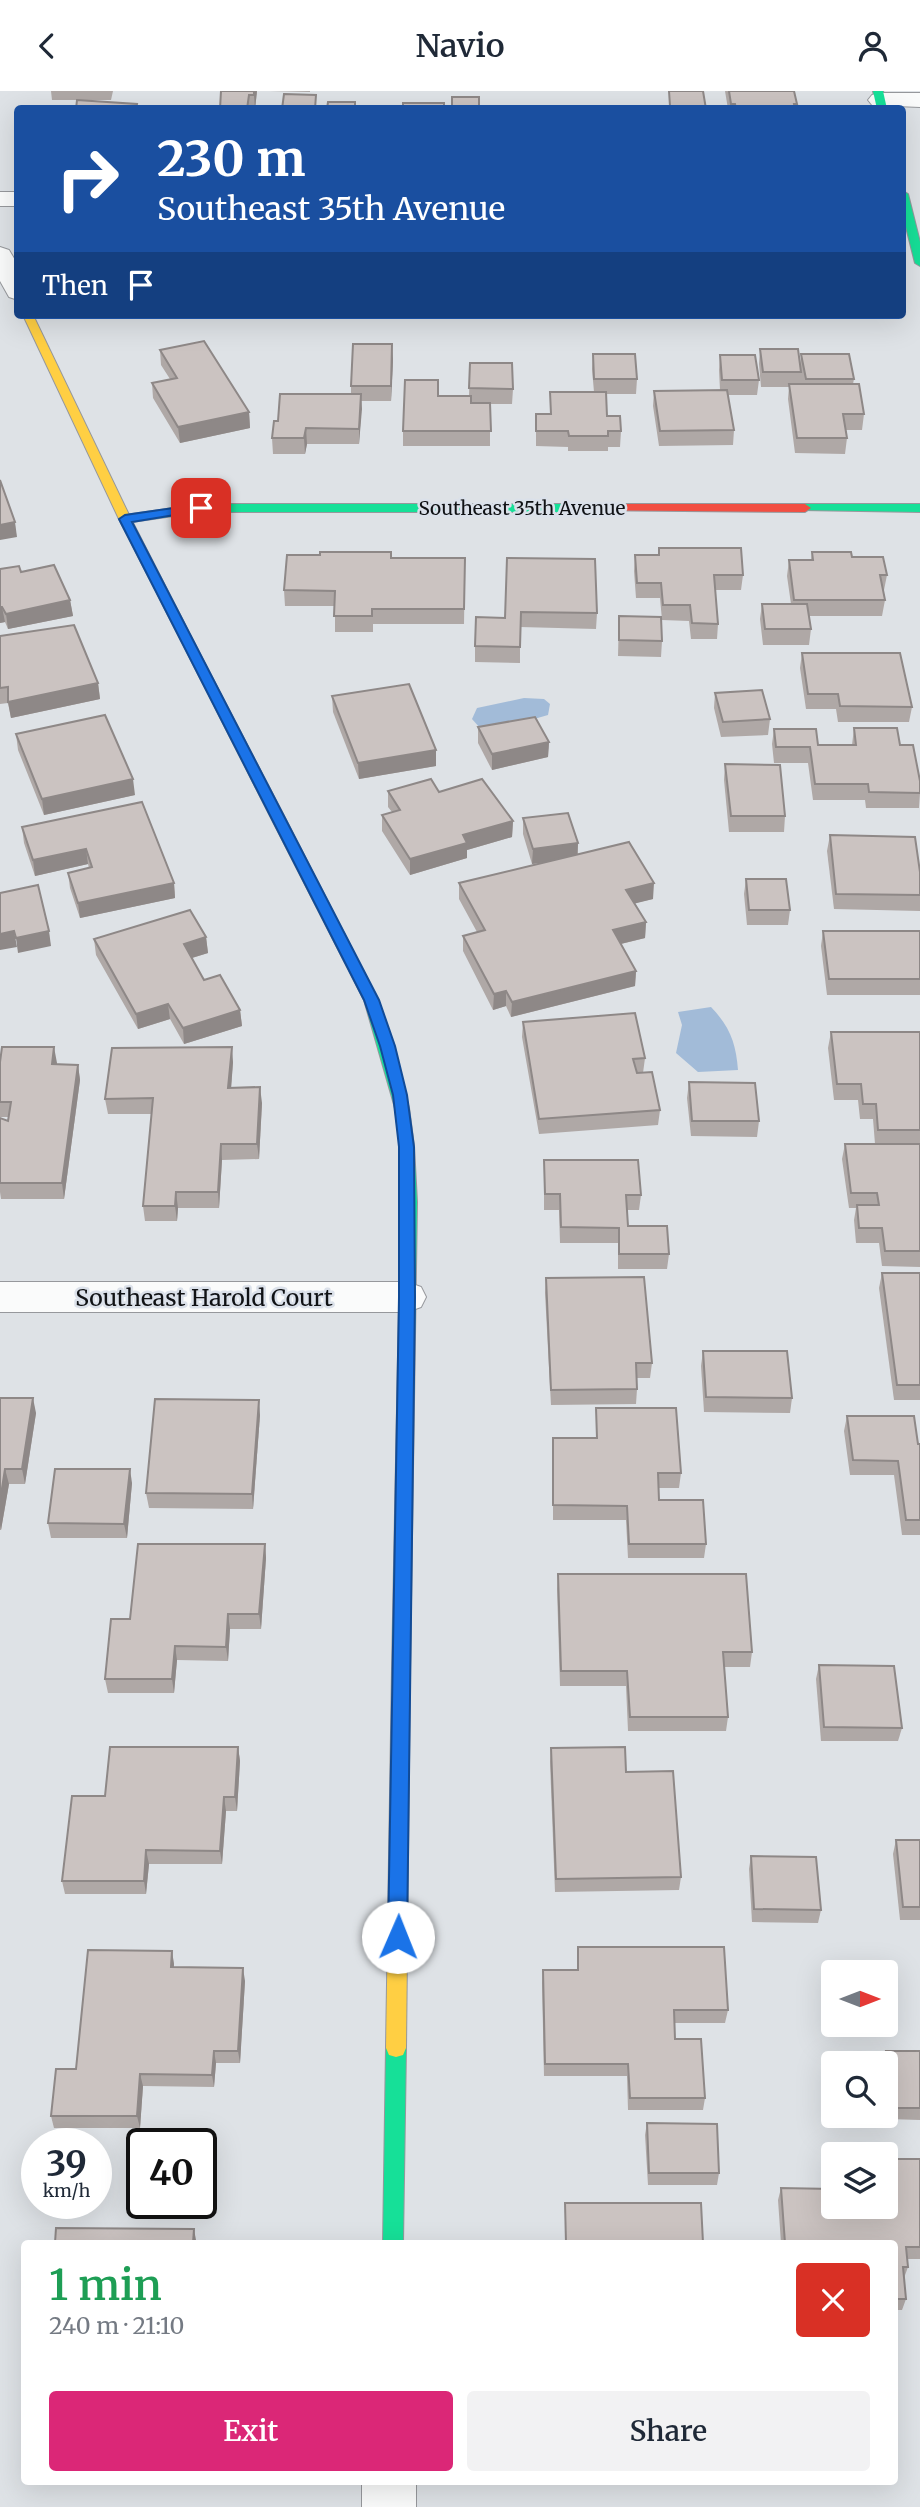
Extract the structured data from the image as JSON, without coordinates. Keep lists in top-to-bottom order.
{
  "streets": {
    "street": ["Southeast 35th Avenue", "Southeast Harold Court"]
  },
  "north": "right",
  "page": {
    "header": "Navio",
    "turn": ["230 m", "Southeast 35th Avenue"],
    "then": "Then",
    "speed": "39 km/h",
    "limit": "40",
    "heading": ["1 min", "240 m · 21:10"],
    "buttons": ["Exit", "Share"]
  }
}
